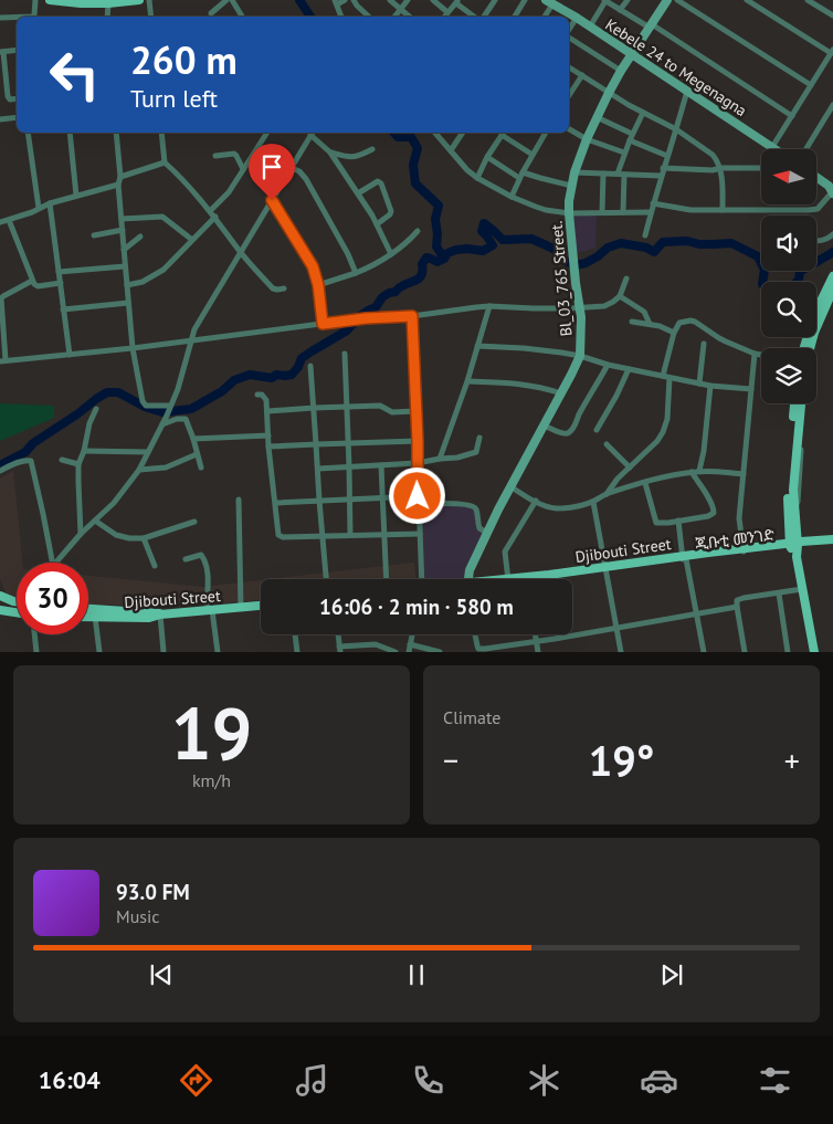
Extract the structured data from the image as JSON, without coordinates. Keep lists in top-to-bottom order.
{
  "streets": {
    "main road": ["ጂቡቲ መንገድ", "Djibouti Street"],
    "street": ["Kebele 24 to Megenagna", "Bl_03_765 Street."]
  },
  "crossings": [
    ["Kebele 24 to Megenagna", "Bl_03_765 Street."],
    ["ጂቡቲ መንገድ", "Djibouti Street"]
  ],
  "north": "left",
  "page": {
    "turn": ["260 m", "Turn left"],
    "limit": "30",
    "trip": "16:06 · 2 min · 580 m",
    "tile": [
      ["19", "km/h"],
      "Climate"
    ],
    "heat": ["−", "19°", "+"],
    "song": ["93.0 FM", "Music"],
    "tabs": "16:04"
  }
}
